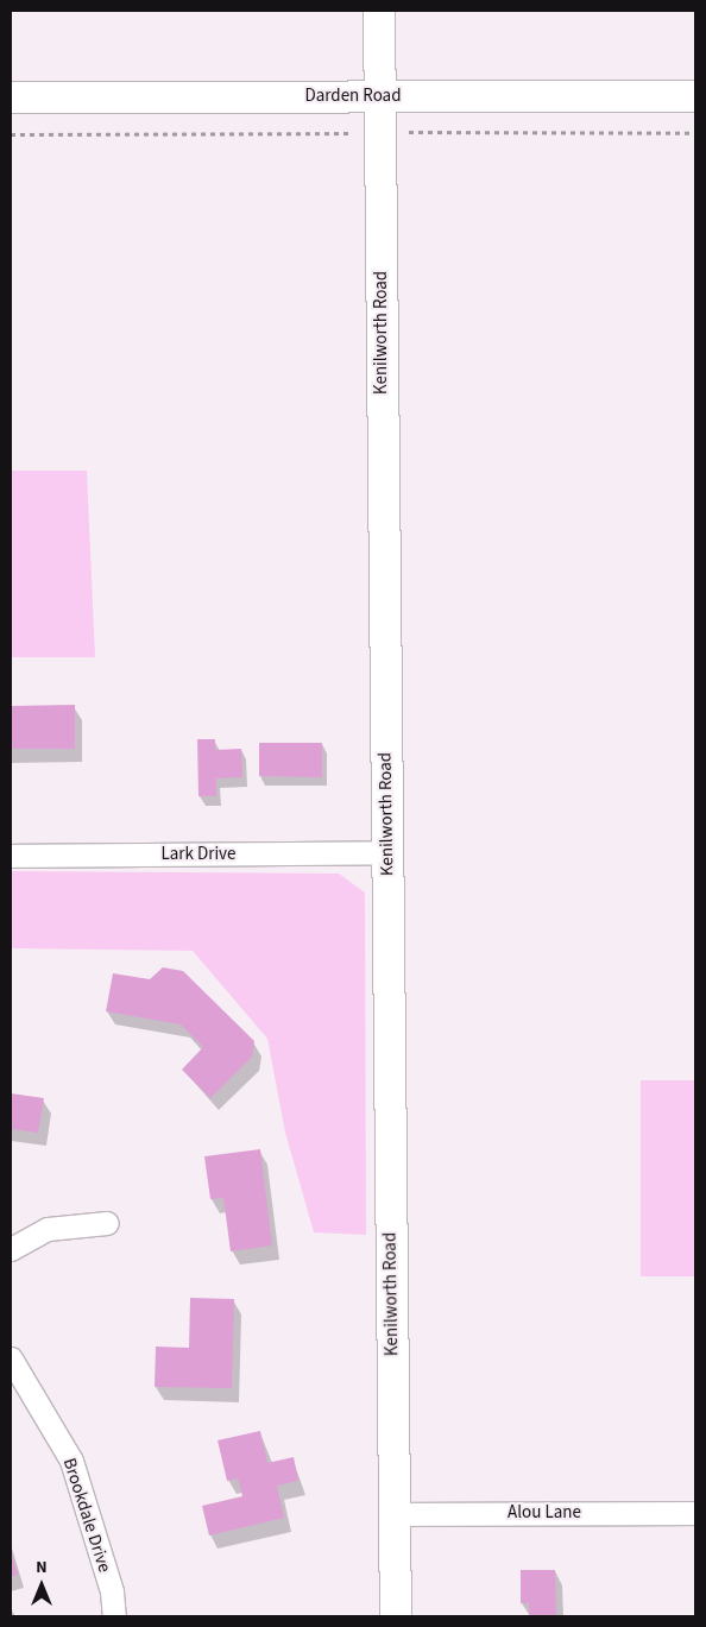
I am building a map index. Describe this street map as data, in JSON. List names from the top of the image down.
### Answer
{
  "streets": {
    "street": [
      "Darden Road",
      "Kenilworth Road",
      "Lark Drive",
      "Alou Lane",
      "Brookdale Drive"
    ]
  },
  "crossings": [
    ["Darden Road", "Kenilworth Road"],
    ["Kenilworth Road", "Lark Drive"],
    ["Kenilworth Road", "Alou Lane"]
  ],
  "north": "top"
}
